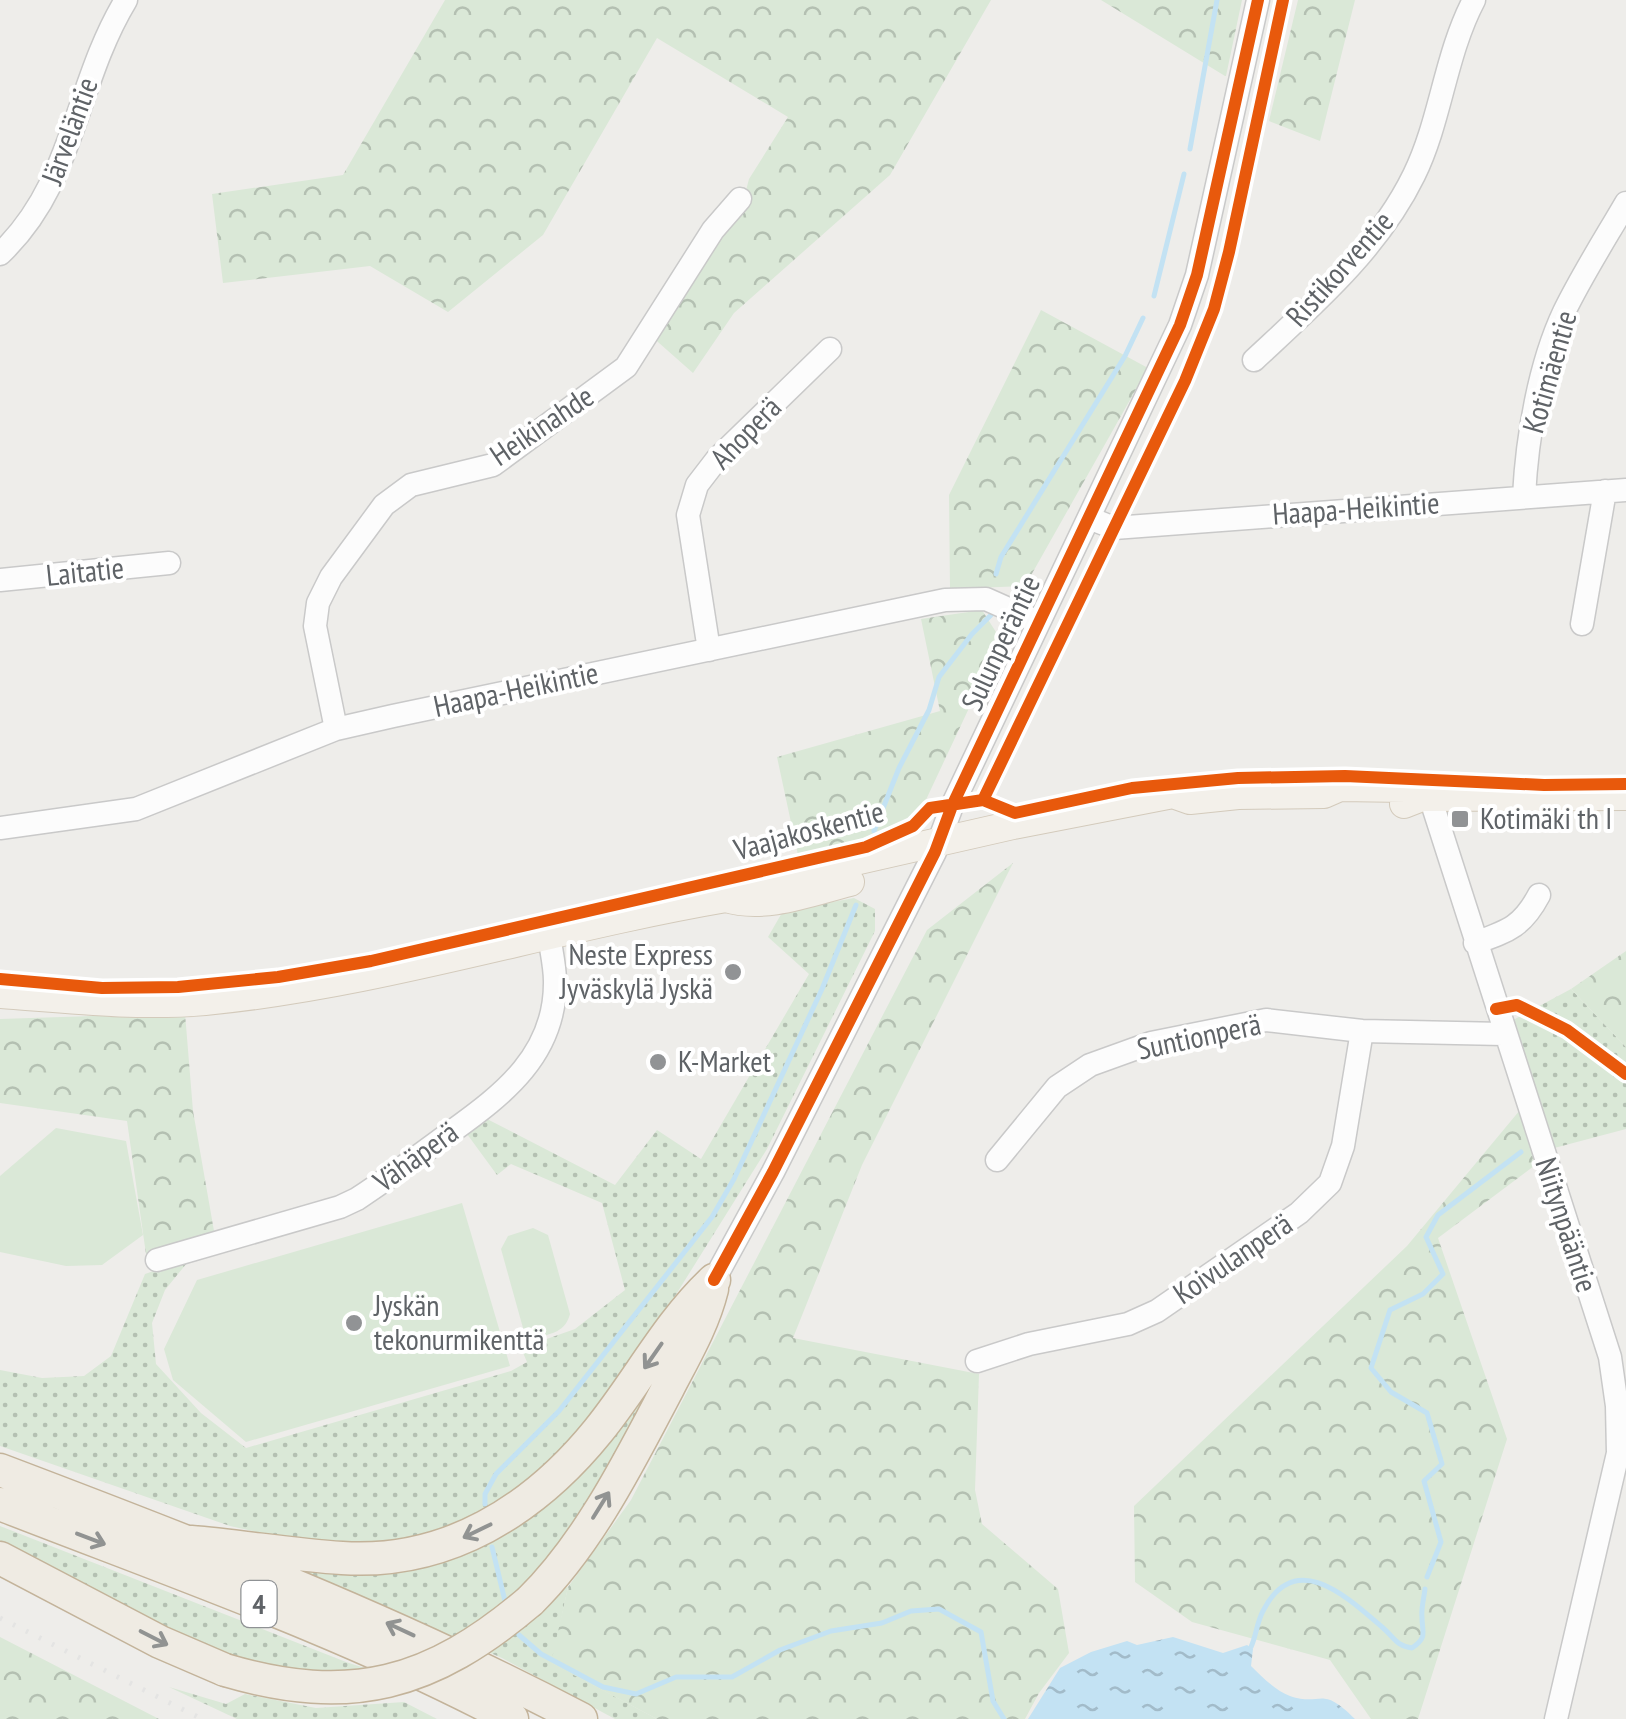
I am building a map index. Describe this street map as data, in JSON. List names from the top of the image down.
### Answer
{
  "streets": {
    "highway": ["4"],
    "main road": ["Vaajakoskentie"],
    "street": [
      "Järveläntie",
      "Ristikorventie",
      "Kotimäentie",
      "Heikinahde",
      "Ahoperä",
      "Haapa-Heikintie",
      "Laitatie",
      "Sulunperäntie",
      "Suntionperä",
      "Vähäperä",
      "Niitynpääntie",
      "Koivulanperä"
    ]
  },
  "crossings": [
    ["Kotimäentie", "Haapa-Heikintie"],
    ["Heikinahde", "Haapa-Heikintie"],
    ["Ahoperä", "Haapa-Heikintie"],
    ["Haapa-Heikintie", "Sulunperäntie"],
    ["Sulunperäntie", "Vaajakoskentie"],
    ["Vaajakoskentie", "Vähäperä"],
    ["Vaajakoskentie", "Niitynpääntie"],
    ["Suntionperä", "Niitynpääntie"],
    ["Suntionperä", "Koivulanperä"]
  ],
  "places": {
    "transit": ["Kotimäki th I"],
    "other": ["Neste Express Jyväskylä Jyskä", "K-Market", "Jyskän tekonurmikenttä"]
  }
}
